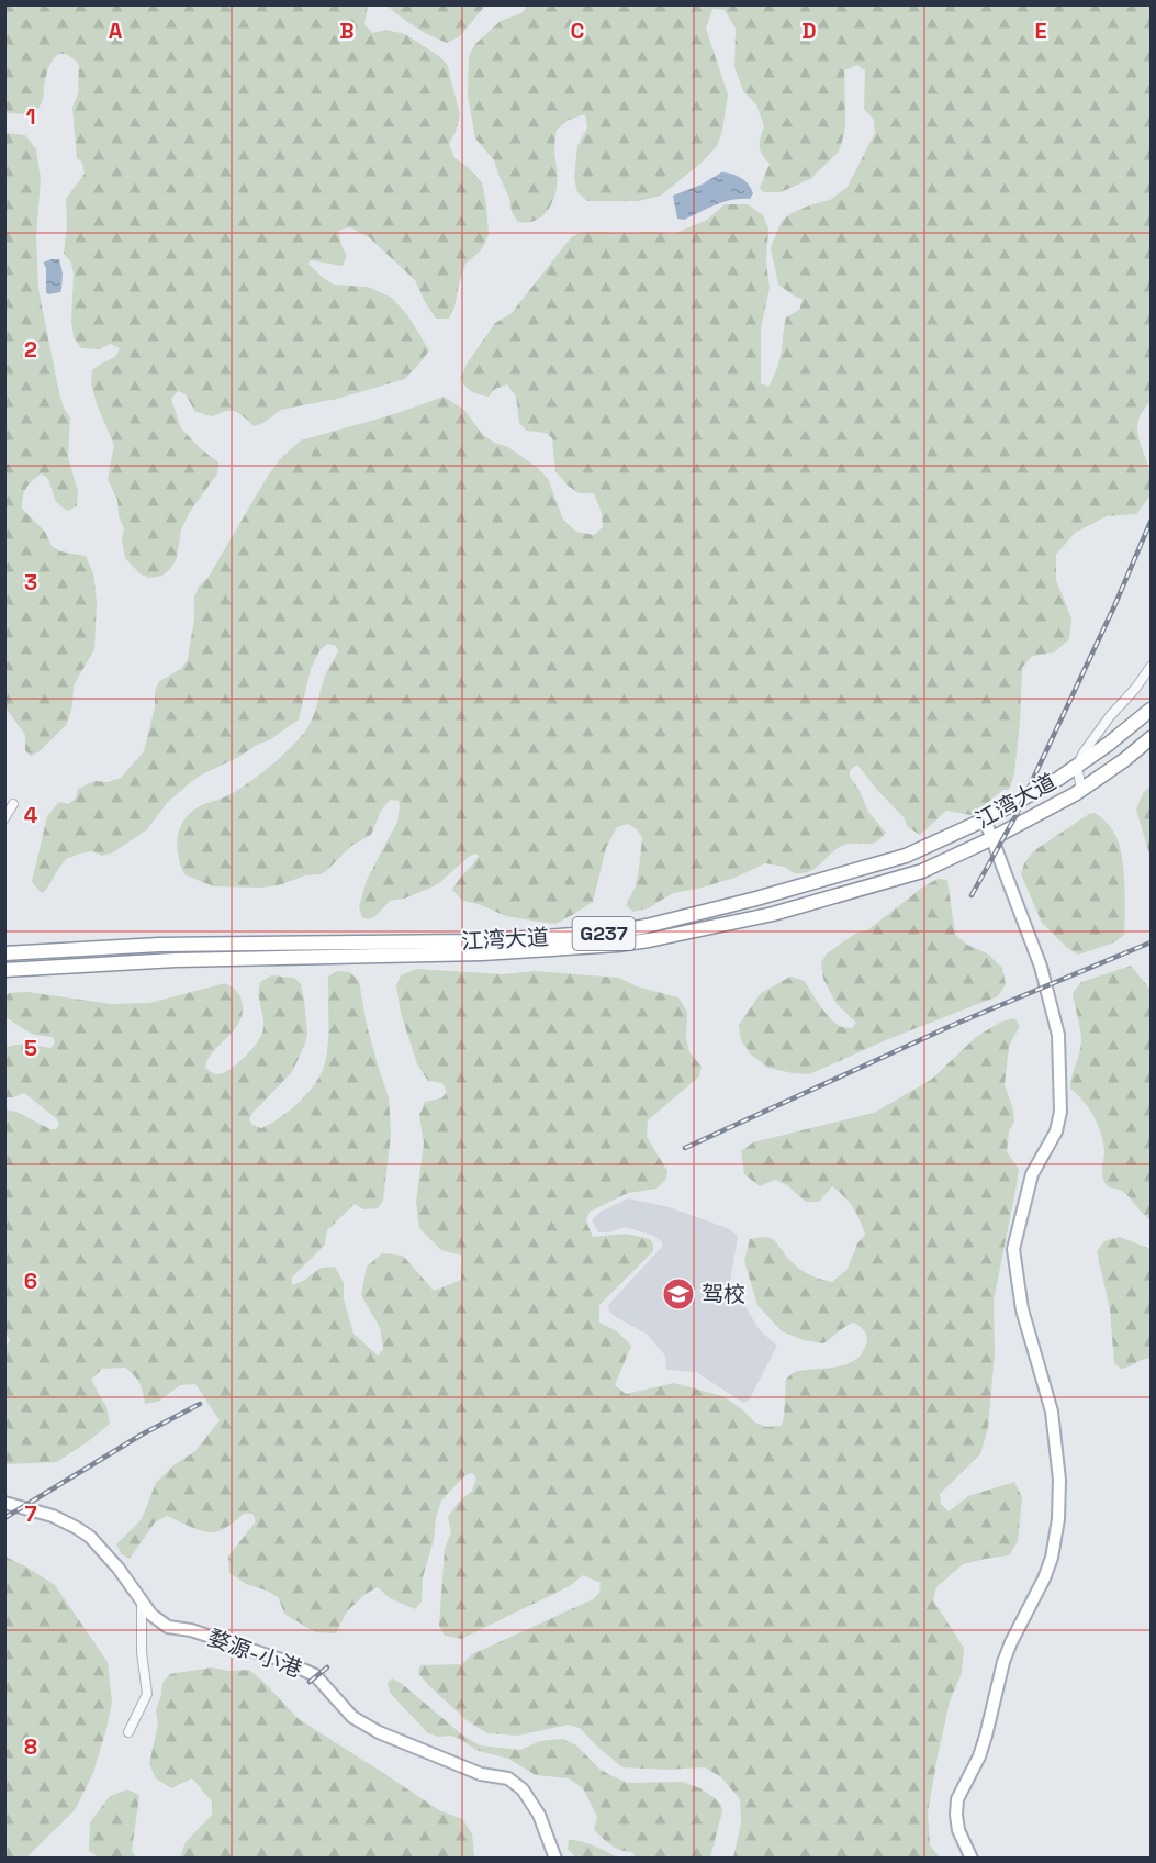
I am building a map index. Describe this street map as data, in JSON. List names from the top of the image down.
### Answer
{
  "streets": {
    "highway": ["江湾大道", "G237"],
    "main road": ["婺源-小港"]
  },
  "places": {
    "school or university": ["驾校"]
  },
  "grid": {
    "columns": [
      "A",
      "B",
      "C",
      "D",
      "E"
    ],
    "rows": [
      "1",
      "2",
      "3",
      "4",
      "5",
      "6",
      "7",
      "8"
    ]
  }
}
